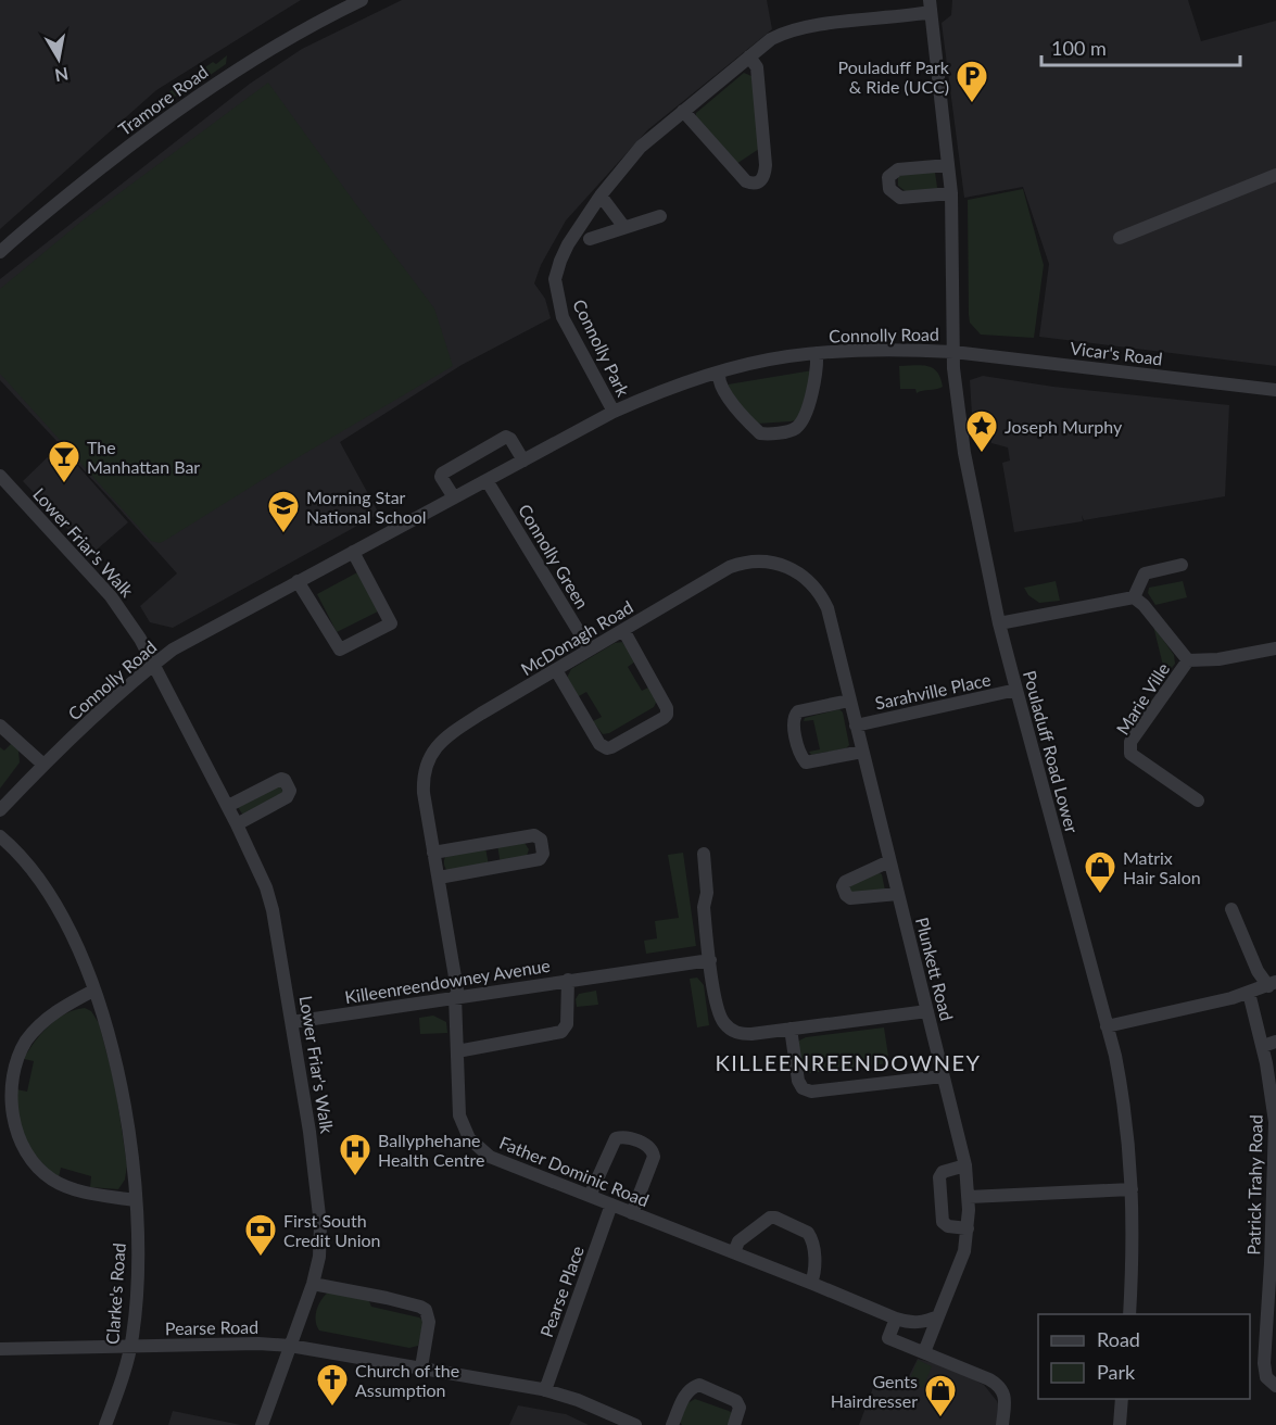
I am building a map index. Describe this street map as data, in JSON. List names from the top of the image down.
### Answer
{
  "streets": {
    "street": [
      "Tramore Road",
      "Connolly Road",
      "Connolly Park",
      "Vicar's Road",
      "Lower Friar's Walk",
      "Connolly Green",
      "McDonagh Road",
      "Sarahville Place",
      "Marie Ville",
      "Pouladuff Road Lower",
      "Plunkett Road",
      "Killeenreendowney Avenue",
      "Father Dominic Road",
      "Patrick Trahy Road",
      "Pearse Place",
      "Clarke's Road",
      "Pearse Road"
    ]
  },
  "crossings": [
    ["Connolly Road", "Connolly Park"],
    ["Connolly Road", "Vicar's Road"],
    ["Connolly Road", "Lower Friar's Walk"],
    ["Connolly Road", "Connolly Green"],
    ["Connolly Road", "Pouladuff Road Lower"],
    ["Connolly Park", "Pouladuff Road Lower"],
    ["Vicar's Road", "Pouladuff Road Lower"],
    ["Lower Friar's Walk", "Killeenreendowney Avenue"],
    ["Lower Friar's Walk", "Pearse Road"],
    ["Connolly Green", "McDonagh Road"],
    ["McDonagh Road", "Plunkett Road"],
    ["McDonagh Road", "Killeenreendowney Avenue"],
    ["McDonagh Road", "Father Dominic Road"],
    ["Sarahville Place", "Pouladuff Road Lower"],
    ["Sarahville Place", "Plunkett Road"],
    ["Killeenreendowney Avenue", "Father Dominic Road"],
    ["Father Dominic Road", "Pearse Place"],
    ["Pearse Place", "Pearse Road"],
    ["Clarke's Road", "Pearse Road"]
  ],
  "districts": ["KILLEENREENDOWNEY"],
  "places": {
    "parking": ["Pouladuff Park & Ride (UCC)"],
    "place": ["Joseph Murphy"],
    "bar": ["The Manhattan Bar"],
    "school or university": ["Morning Star National School"],
    "shop": ["Matrix Hair Salon", "Gents Hairdresser"],
    "hospital": ["Ballyphehane Health Centre"],
    "bank": ["First South Credit Union"],
    "church": ["Church of the Assumption"]
  },
  "legend": ["Road", "Park"],
  "scale_bar": "100 m",
  "north": "bottom"
}
